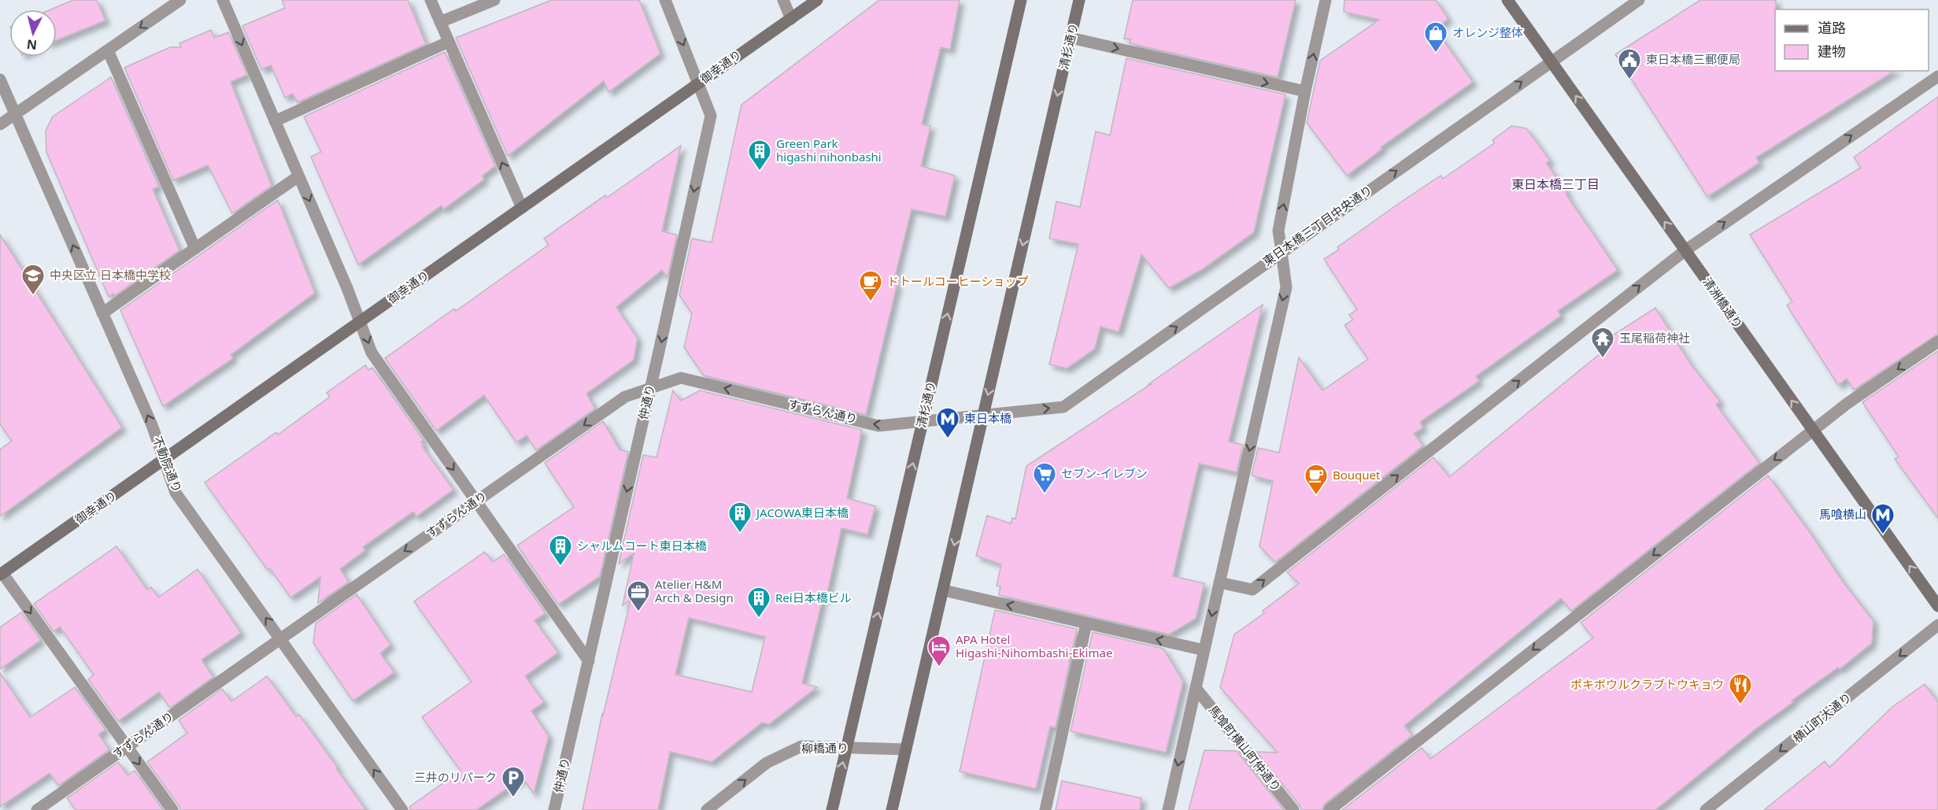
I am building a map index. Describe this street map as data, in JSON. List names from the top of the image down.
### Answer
{
  "streets": {
    "street": [
      "清杉通り",
      "御幸通り",
      "東日本橋三丁目中央通り",
      "清洲橋通り",
      "仲通り",
      "すずらん通り",
      "不動院通り",
      "横山町大通り",
      "柳橋通り",
      "馬喰町横山町仲通り"
    ]
  },
  "crossings": [
    ["清杉通り", "東日本橋三丁目中央通り"],
    ["清杉通り", "すずらん通り"],
    ["清杉通り", "柳橋通り"],
    ["御幸通り", "仲通り"],
    ["御幸通り", "不動院通り"],
    ["東日本橋三丁目中央通り", "清洲橋通り"],
    ["東日本橋三丁目中央通り", "すずらん通り"],
    ["仲通り", "すずらん通り"],
    ["すずらん通り", "不動院通り"]
  ],
  "one_way": [
    "東日本橋三丁目中央通り",
    "清洲橋通り",
    "仲通り",
    "すずらん通り",
    "不動院通り",
    "横山町大通り",
    "柳橋通り"
  ],
  "districts": ["東日本橋三丁目"],
  "places": {
    "shop": ["オレンジ整体"],
    "public building": ["東日本橋三郵便局"],
    "building": [
      "Green Park higashi nihonbashi",
      "JACOWA東日本橋",
      "シャルムコート東日本橋",
      "Rei日本橋ビル"
    ],
    "school or university": ["中央区立 日本橋中学校"],
    "cafe": ["ドトールコーヒーショップ", "Bouquet"],
    "temple": ["玉尾稲荷神社"],
    "metro station": ["東日本橋", "馬喰横山"],
    "supermarket": ["セブン-イレブン"],
    "office": ["Atelier H&M Arch & Design"],
    "hotel": ["APA Hotel Higashi-Nihombashi-Ekimae"],
    "restaurant": ["ポキボウルクラブトウキョウ"],
    "parking": ["三井のリパーク"]
  },
  "legend": ["道路", "建物"],
  "north": "bottom"
}
